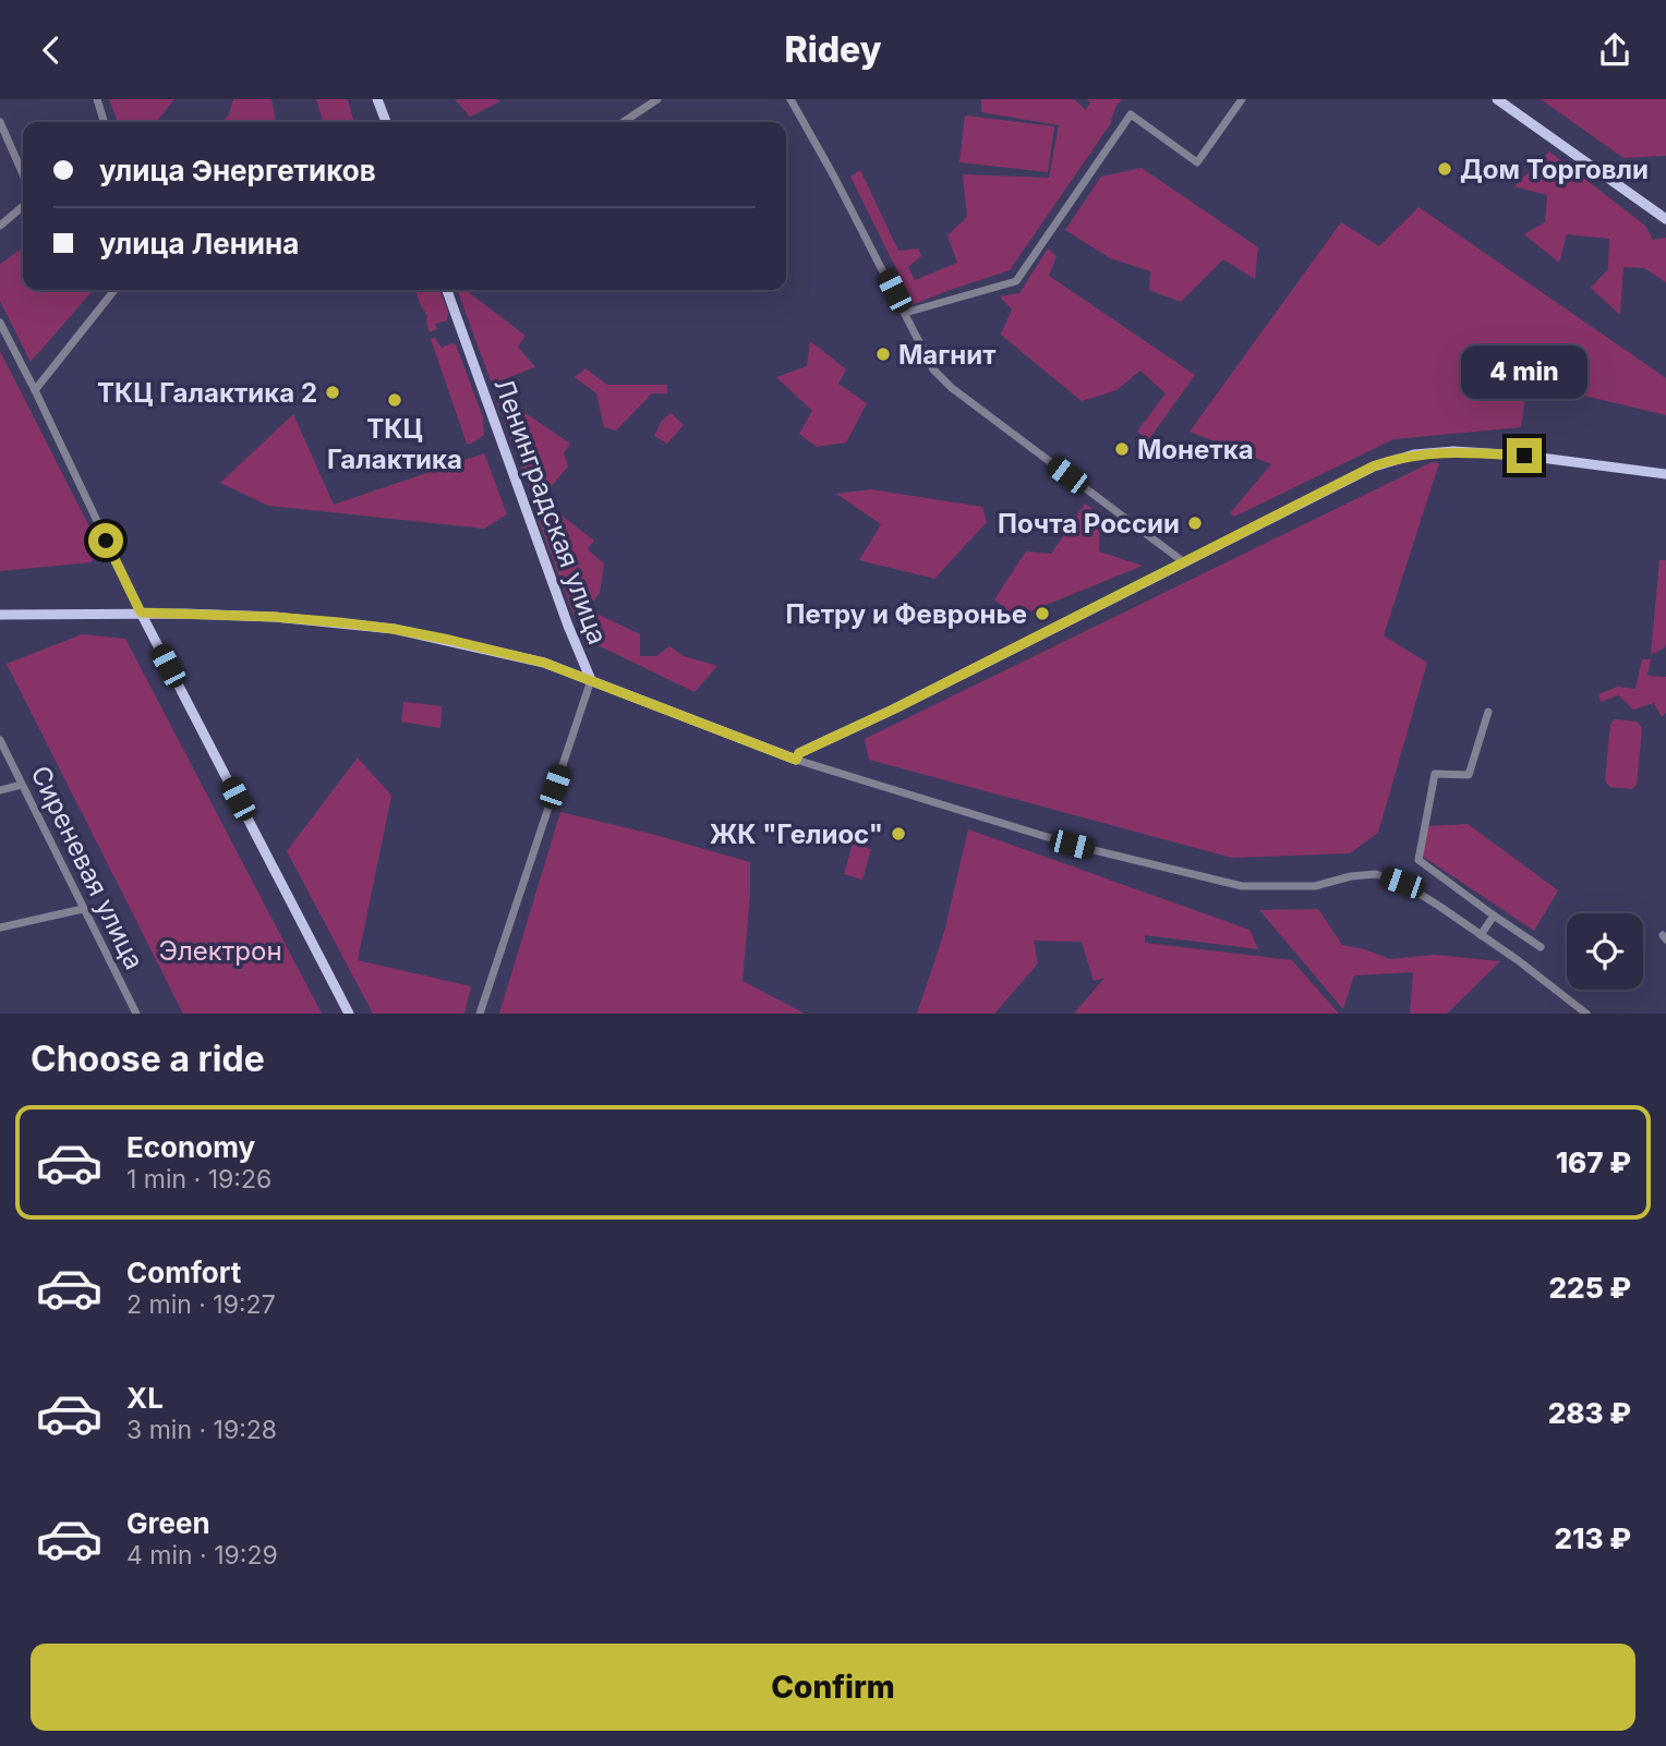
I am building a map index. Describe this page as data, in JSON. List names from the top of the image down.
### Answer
{
  "streets": {
    "main road": ["Ленинградская улица"],
    "street": ["Сиреневая улица"]
  },
  "parks": ["Электрон"],
  "places": [
    "Дом Торговли",
    "Магнит",
    "ТКЦ Галактика 2",
    "ТКЦ Галактика",
    "Монетка",
    "Почта России",
    "Петру и Февронье",
    "ЖК \"Гелиос\""
  ],
  "page": {
    "header": "Ridey",
    "banner": ["улица Энергетиков", "улица Ленина"],
    "bubble": "4 min",
    "heading": "Choose a ride",
    "list": [
      {
        "name": "Economy",
        "note": "1 min · 19:26",
        "value": "167 ₽"
      },
      {
        "name": "Comfort",
        "note": "2 min · 19:27",
        "value": "225 ₽"
      },
      {
        "name": "XL",
        "note": "3 min · 19:28",
        "value": "283 ₽"
      },
      {
        "name": "Green",
        "note": "4 min · 19:29",
        "value": "213 ₽"
      }
    ],
    "buttons": "Confirm"
  }
}
